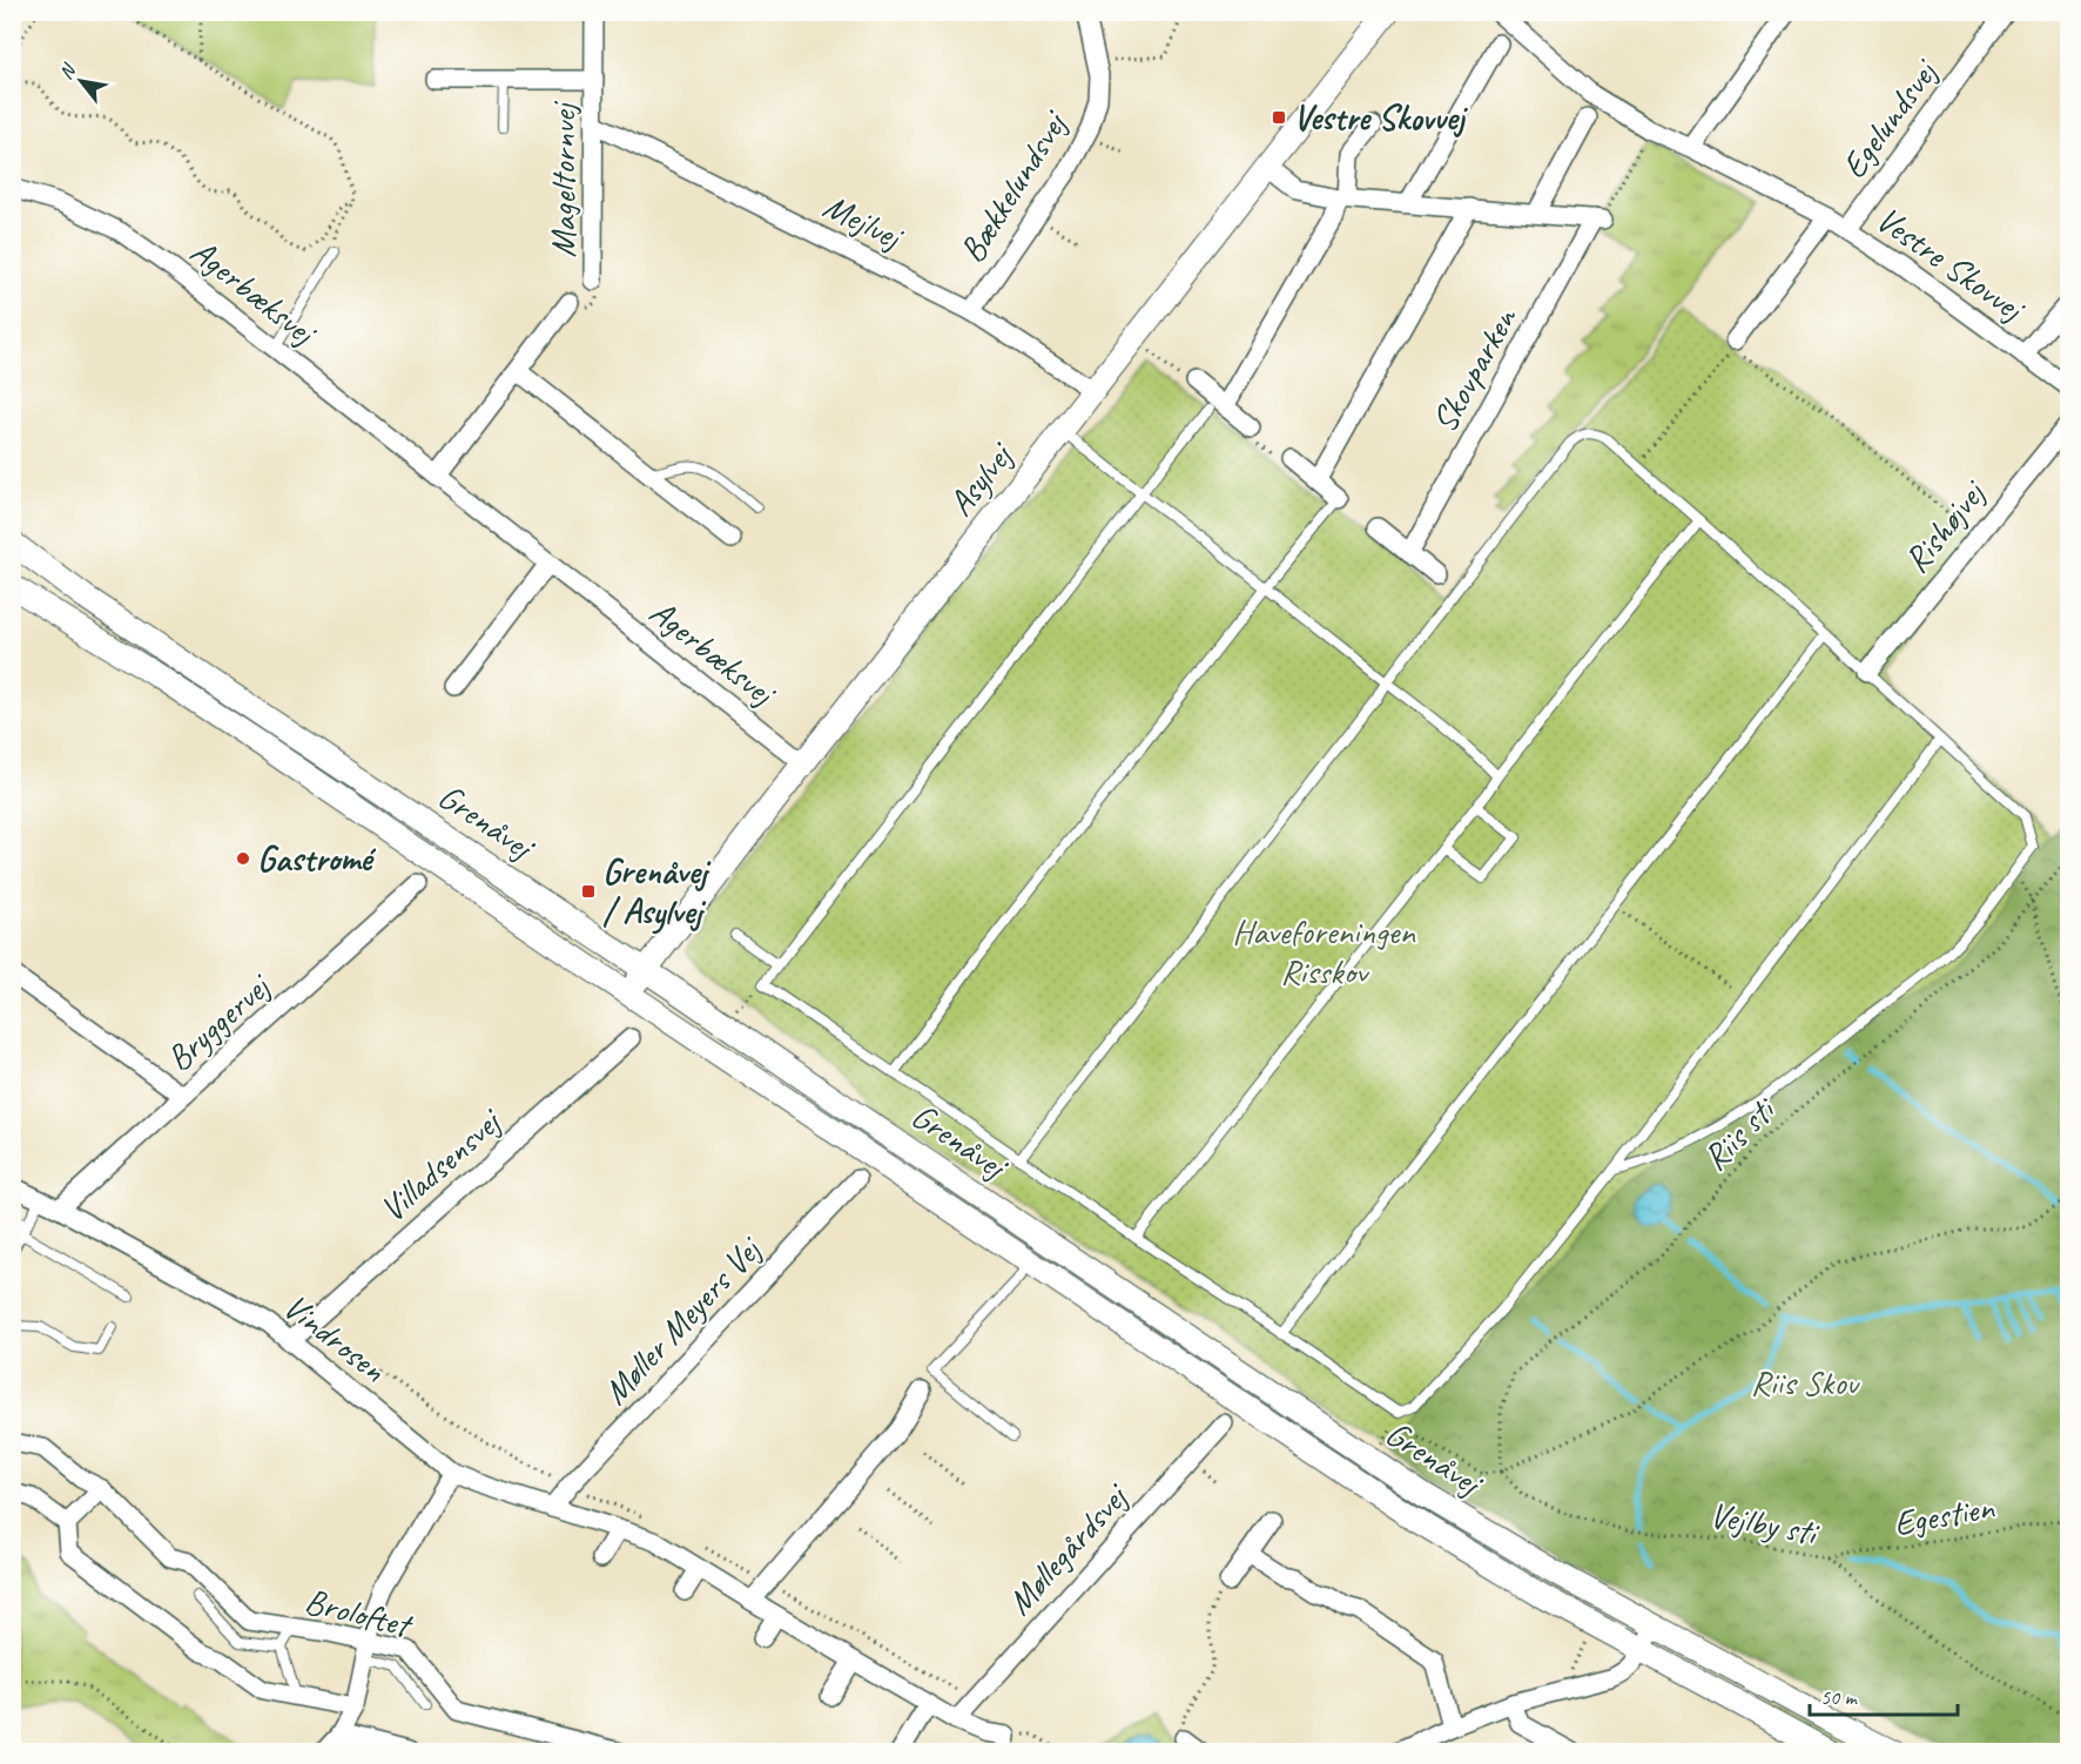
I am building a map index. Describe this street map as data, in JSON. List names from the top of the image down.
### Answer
{
  "streets": {
    "street": [
      "Egelundsvej",
      "Mageltornvej",
      "Bækkelundsvej",
      "Mejlvej",
      "Vestre Skovvej",
      "Agerbæksvej",
      "Skovparken",
      "Asylvej",
      "Rishøjvej",
      "Grenåvej",
      "Bryggervej",
      "Villadsensvej",
      "Møller Meyers Vej",
      "Vindrosen",
      "Møllegårdsvej",
      "Broloftet"
    ],
    "path": ["Riis sti", "Egestien", "Vejlby sti"]
  },
  "crossings": [
    ["Egelundsvej", "Vestre Skovvej"],
    ["Mageltornvej", "Mejlvej"],
    ["Bækkelundsvej", "Mejlvej"],
    ["Mejlvej", "Asylvej"],
    ["Agerbæksvej", "Asylvej"],
    ["Asylvej", "Grenåvej"],
    ["Bryggervej", "Vindrosen"],
    ["Riis sti", "Vejlby sti"],
    ["Villadsensvej", "Vindrosen"],
    ["Møller Meyers Vej", "Vindrosen"],
    ["Vindrosen", "Møllegårdsvej"],
    ["Egestien", "Vejlby sti"]
  ],
  "parks": ["Haveforeningen Risskov", "Riis Skov"],
  "places": {
    "transit": ["Vestre Skovvej", "Grenåvej / Asylvej"],
    "other": ["Gastromé"]
  },
  "scale_bar": "50 m",
  "north": "top left"
}
